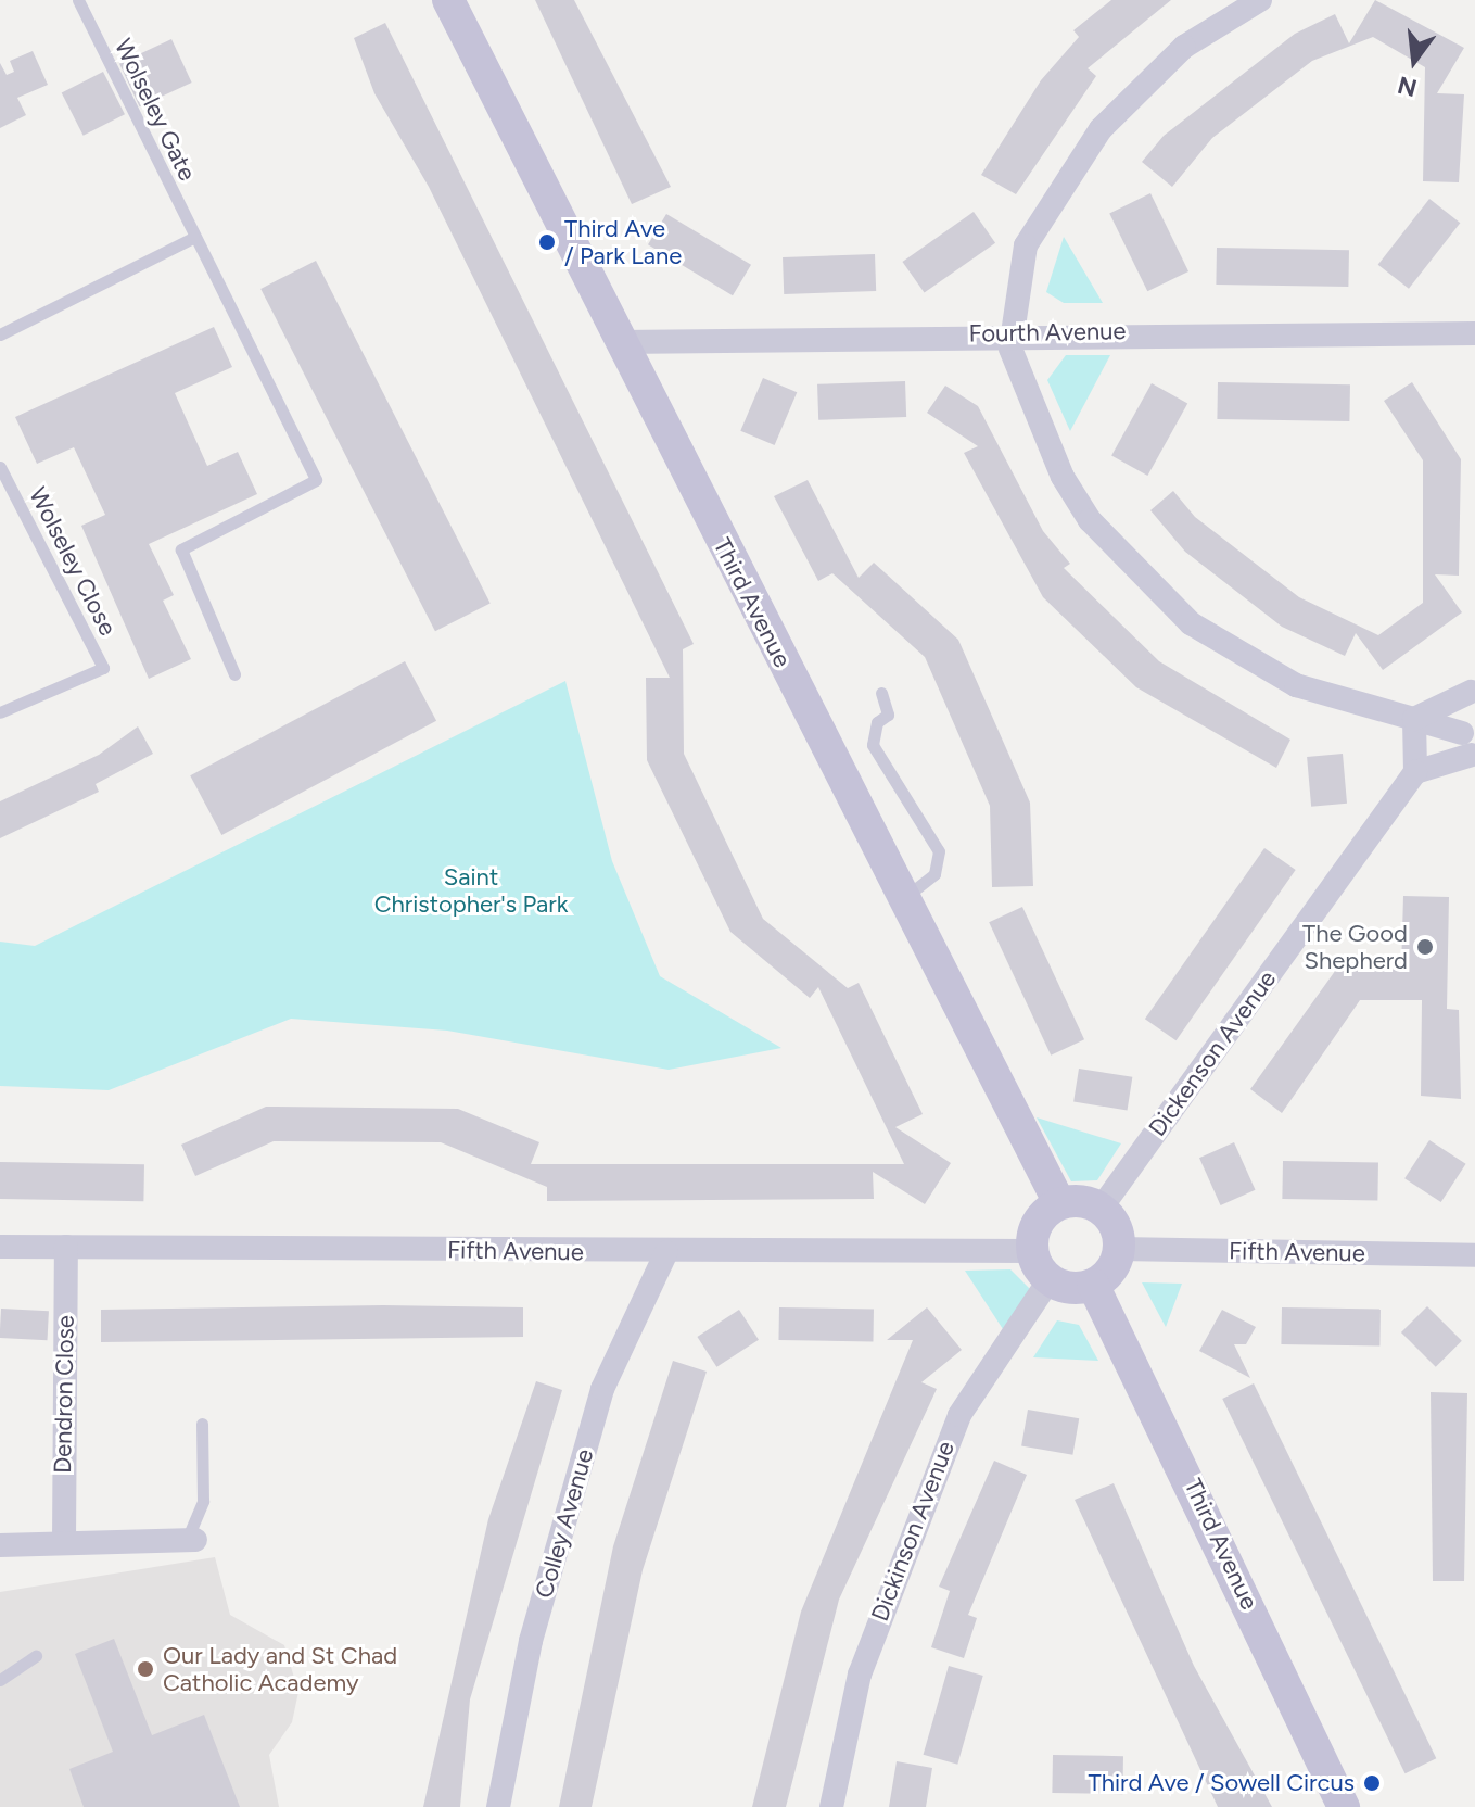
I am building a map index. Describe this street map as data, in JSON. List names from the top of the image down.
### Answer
{
  "streets": {
    "street": [
      "Fourth Avenue",
      "Third Avenue",
      "Dickenson Avenue",
      "Fifth Avenue",
      "Dendron Close",
      "Colley Avenue",
      "Dickinson Avenue"
    ],
    "lane": ["Wolseley Gate", "Wolseley Close"]
  },
  "crossings": [
    ["Fourth Avenue", "Third Avenue"],
    ["Third Avenue", "Dickenson Avenue"],
    ["Third Avenue", "Fifth Avenue"],
    ["Third Avenue", "Dickinson Avenue"],
    ["Dickenson Avenue", "Fifth Avenue"],
    ["Dickenson Avenue", "Dickinson Avenue"],
    ["Fifth Avenue", "Dendron Close"],
    ["Fifth Avenue", "Colley Avenue"],
    ["Fifth Avenue", "Dickinson Avenue"]
  ],
  "parks": ["Saint Christopher's Park"],
  "places": [
    "Third Ave / Park Lane",
    "The Good Shepherd",
    "Our Lady and St Chad Catholic Academy",
    "Third Ave / Sowell Circus"
  ],
  "north": "bottom"
}
